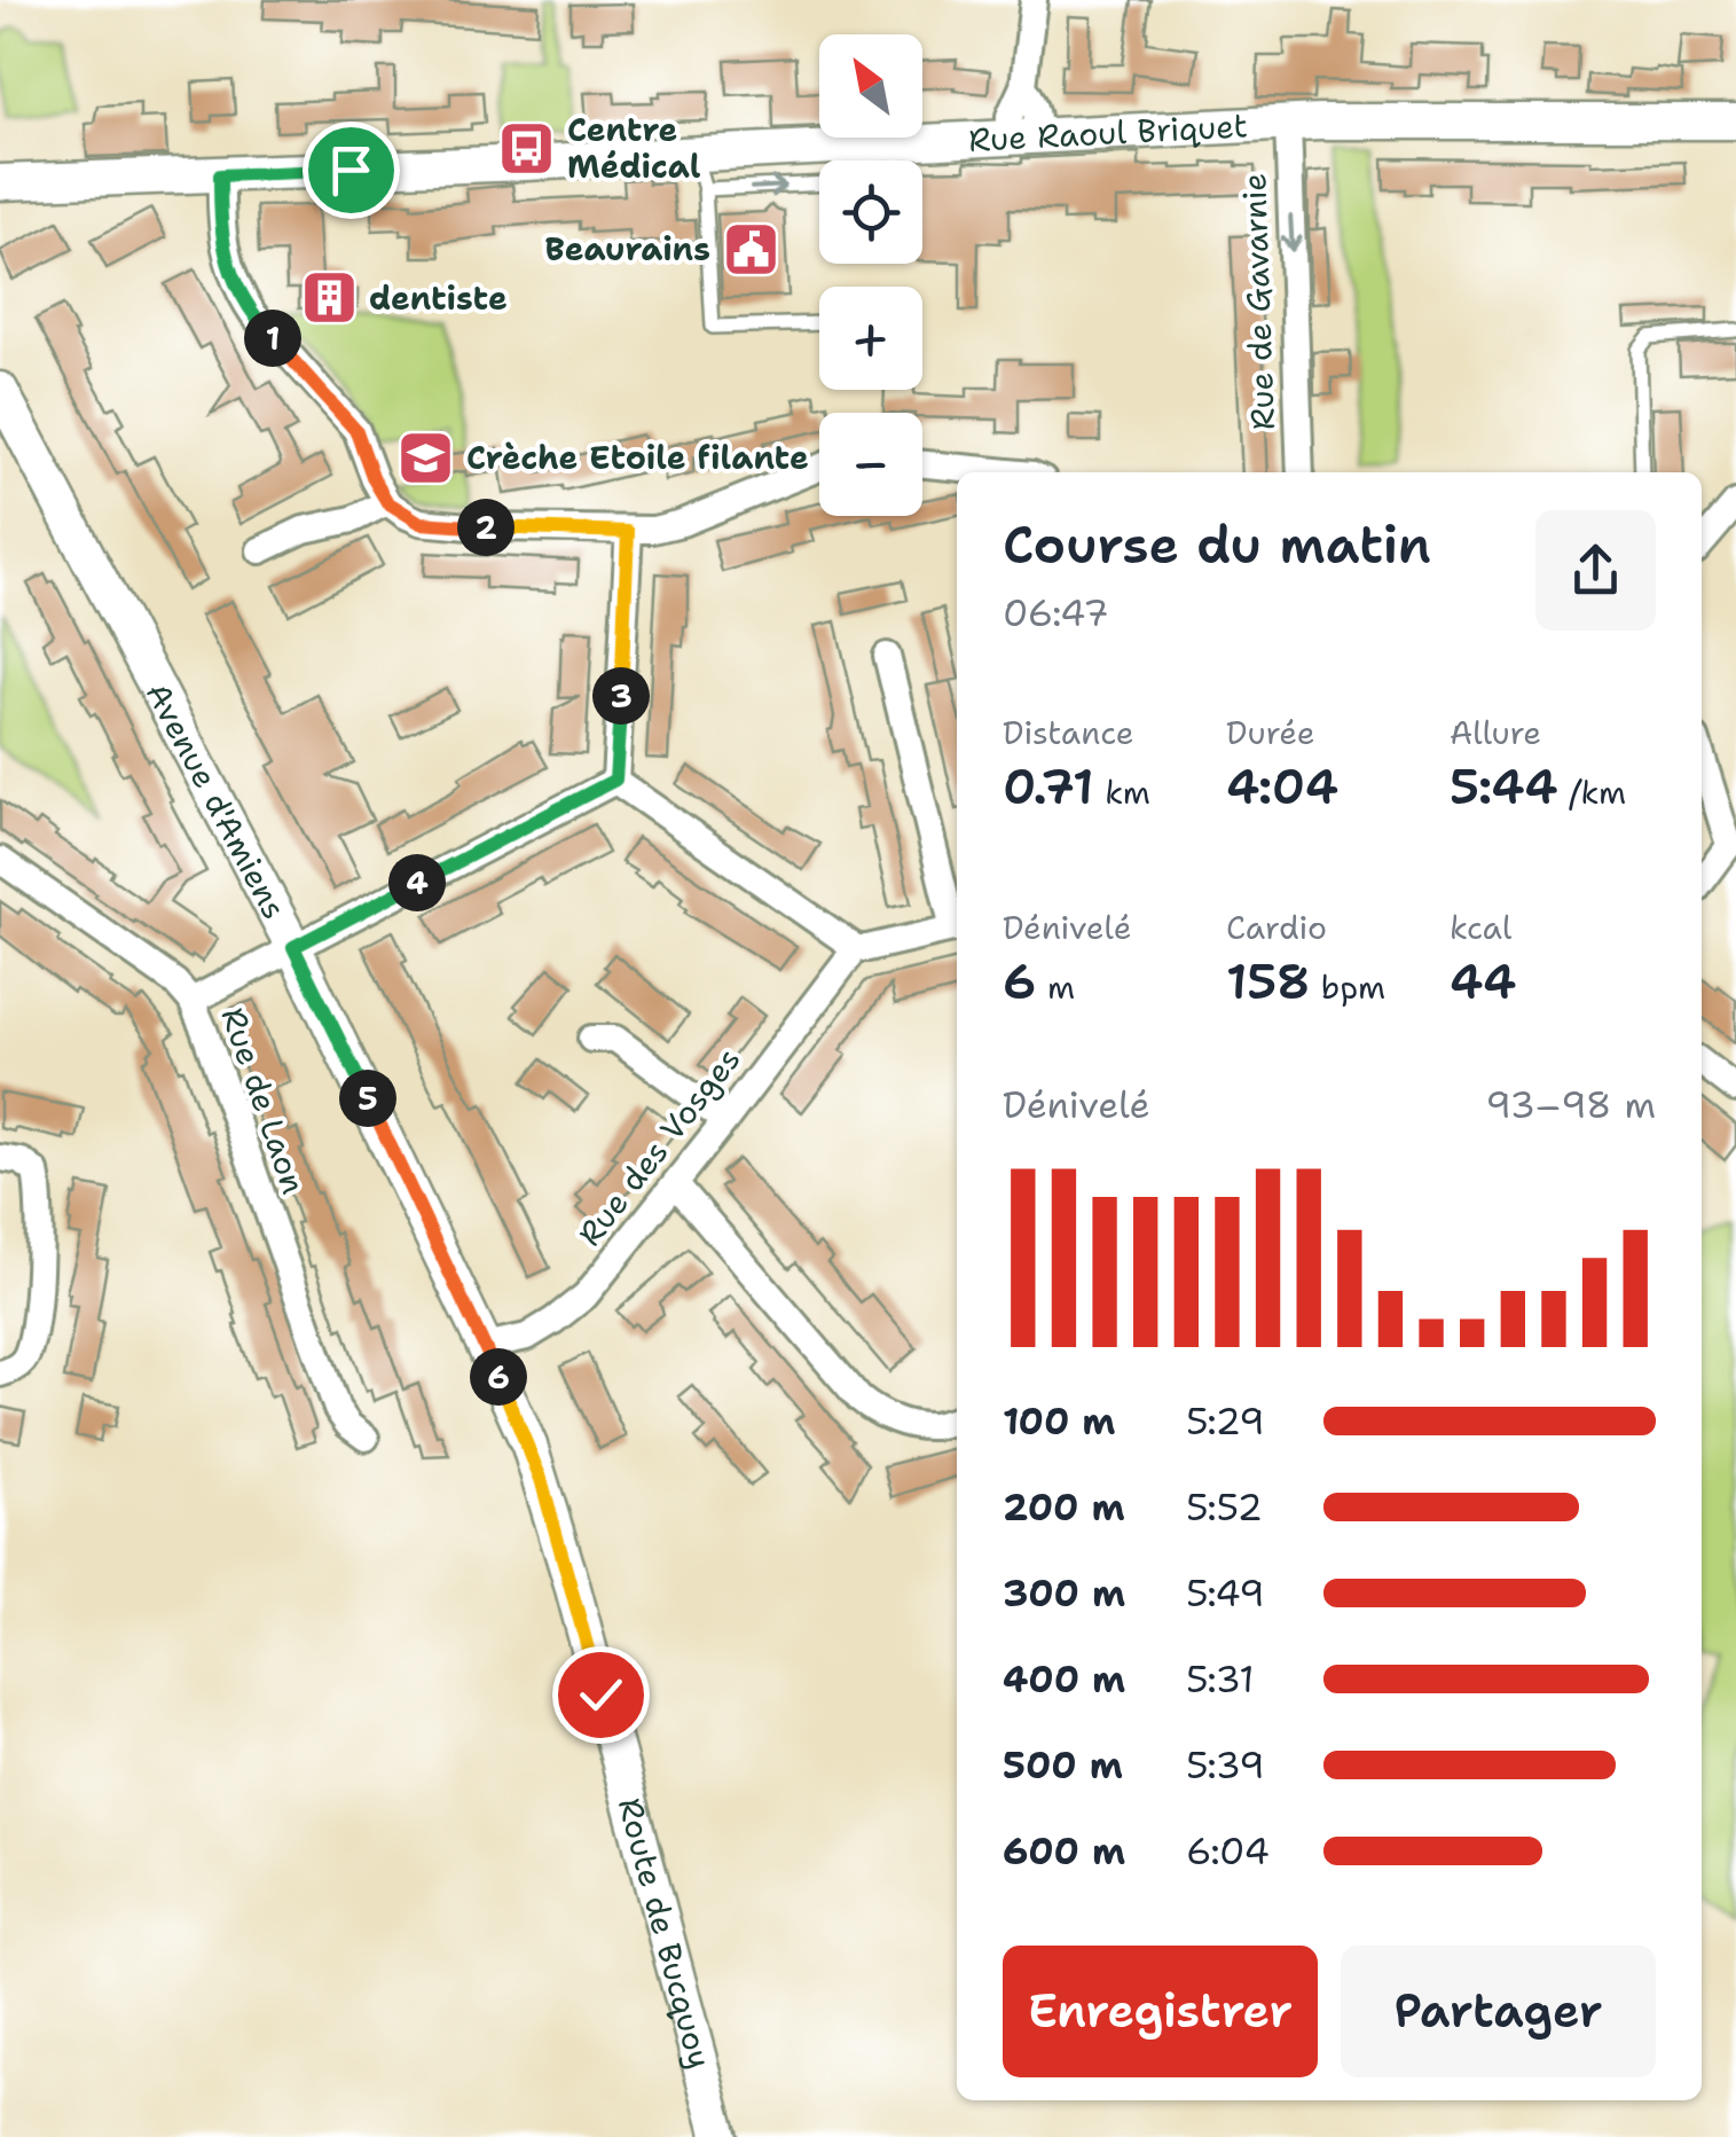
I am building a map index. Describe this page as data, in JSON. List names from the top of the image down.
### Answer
{
  "streets": {
    "main road": ["Rue Raoul Briquet", "Avenue d'Amiens", "Route de Bucquoy"],
    "street": ["Rue de Gavarnie", "Rue de Laon", "Rue des Vosges"]
  },
  "crossings": [
    ["Rue Raoul Briquet", "Rue de Gavarnie"],
    ["Avenue d'Amiens", "Rue des Vosges"],
    ["Avenue d'Amiens", "Route de Bucquoy"]
  ],
  "one_way": ["Rue de Gavarnie"],
  "places": {
    "bus stop": ["Centre Médical"],
    "public building": ["Beaurains"],
    "building": ["dentiste"],
    "school or university": ["Crèche Etoile filante"]
  },
  "north": "top left",
  "page": {
    "map_buttons": ["+", "−"],
    "pins": [
      "1",
      "2",
      "3",
      "4",
      "5",
      "6"
    ],
    "heading": ["Course du matin", "06:47"],
    "stats": [
      ["Distance", "0.71 km"],
      ["Durée", "4:04"],
      ["Allure", "5:44 /km"],
      ["Dénivelé", "6 m"],
      ["Cardio", "158 bpm"],
      ["kcal", "44"]
    ],
    "chart": ["Dénivelé", "93–98 m"],
    "list": [
      {
        "name": "100 m",
        "note": "5:29"
      },
      {
        "name": "200 m",
        "note": "5:52"
      },
      {
        "name": "300 m",
        "note": "5:49"
      },
      {
        "name": "400 m",
        "note": "5:31"
      },
      {
        "name": "500 m",
        "note": "5:39"
      },
      {
        "name": "600 m",
        "note": "6:04"
      }
    ],
    "buttons": ["Enregistrer", "Partager"]
  }
}
